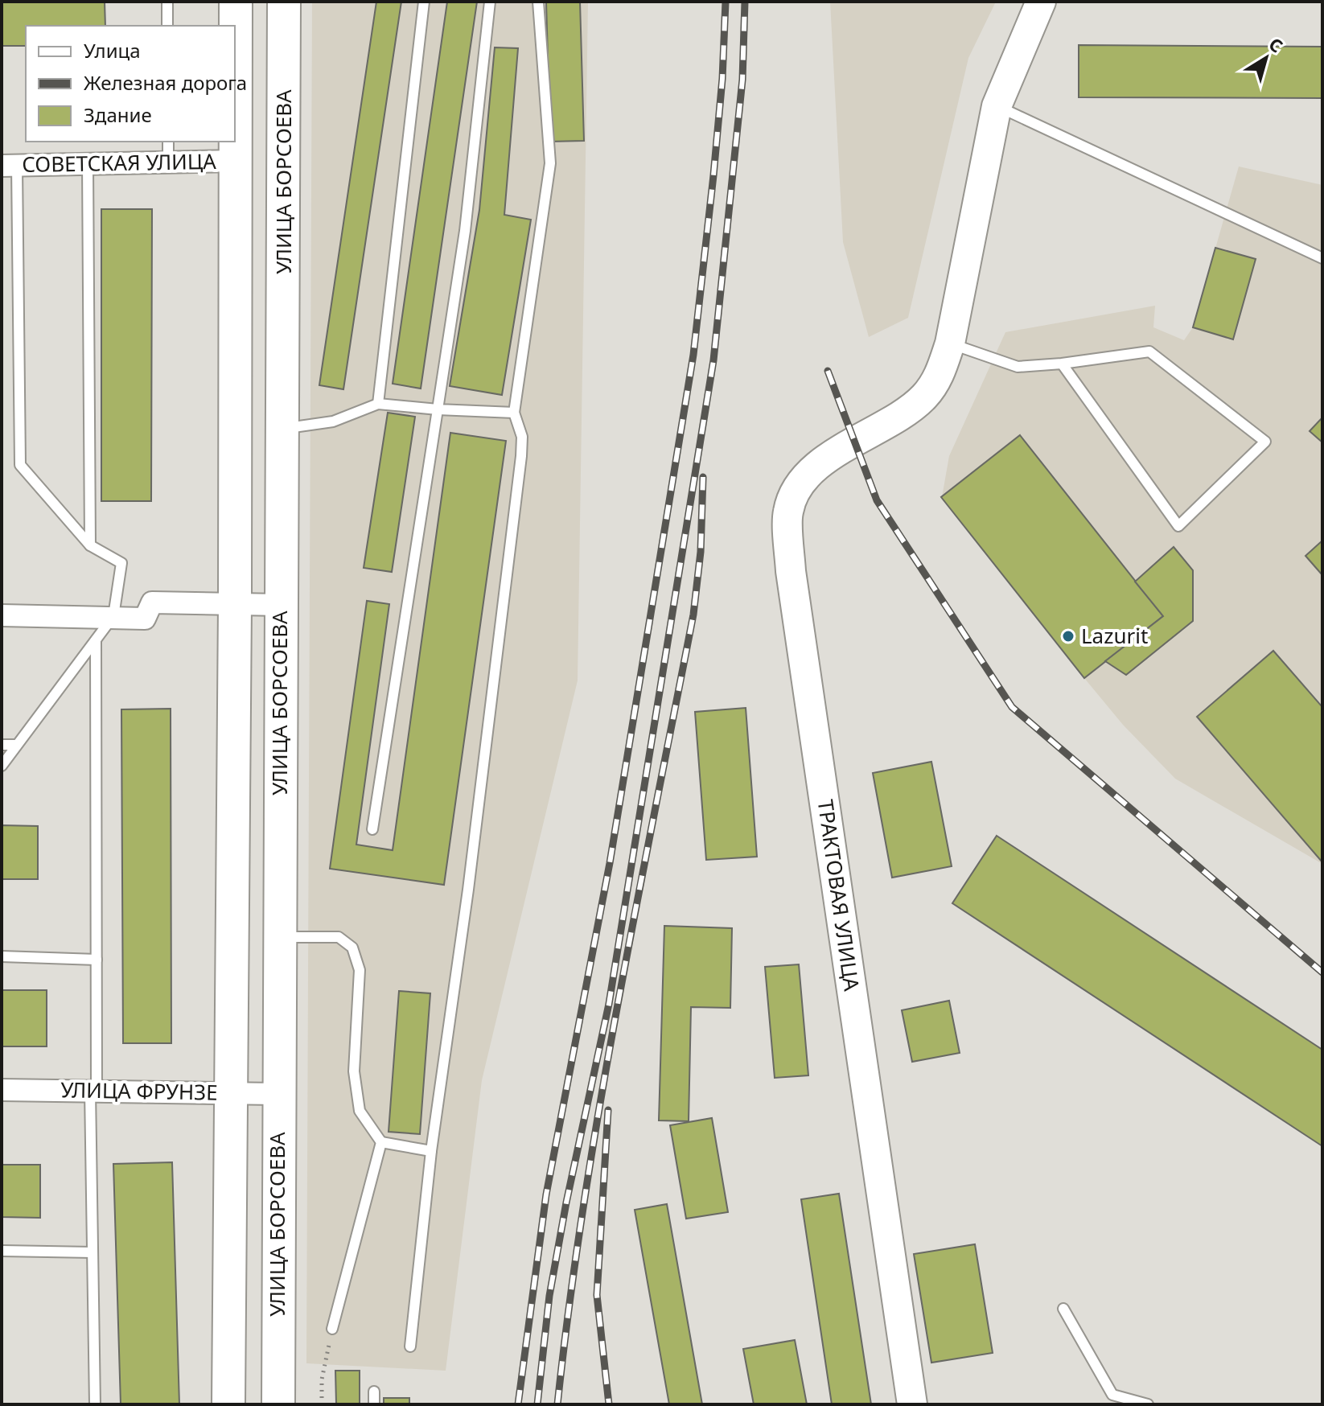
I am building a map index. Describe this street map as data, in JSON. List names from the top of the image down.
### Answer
{
  "streets": {
    "main road": ["УЛИЦА БОРСОЕВА", "ТРАКТОВАЯ УЛИЦА"],
    "street": ["СОВЕТСКАЯ УЛИЦА", "УЛИЦА ФРУНЗЕ"]
  },
  "crossings": [
    ["УЛИЦА БОРСОЕВА", "УЛИЦА ФРУНЗЕ"]
  ],
  "places": ["Lazurit"],
  "legend": ["Улица", "Железная дорога", "Здание"],
  "north": "top right"
}
